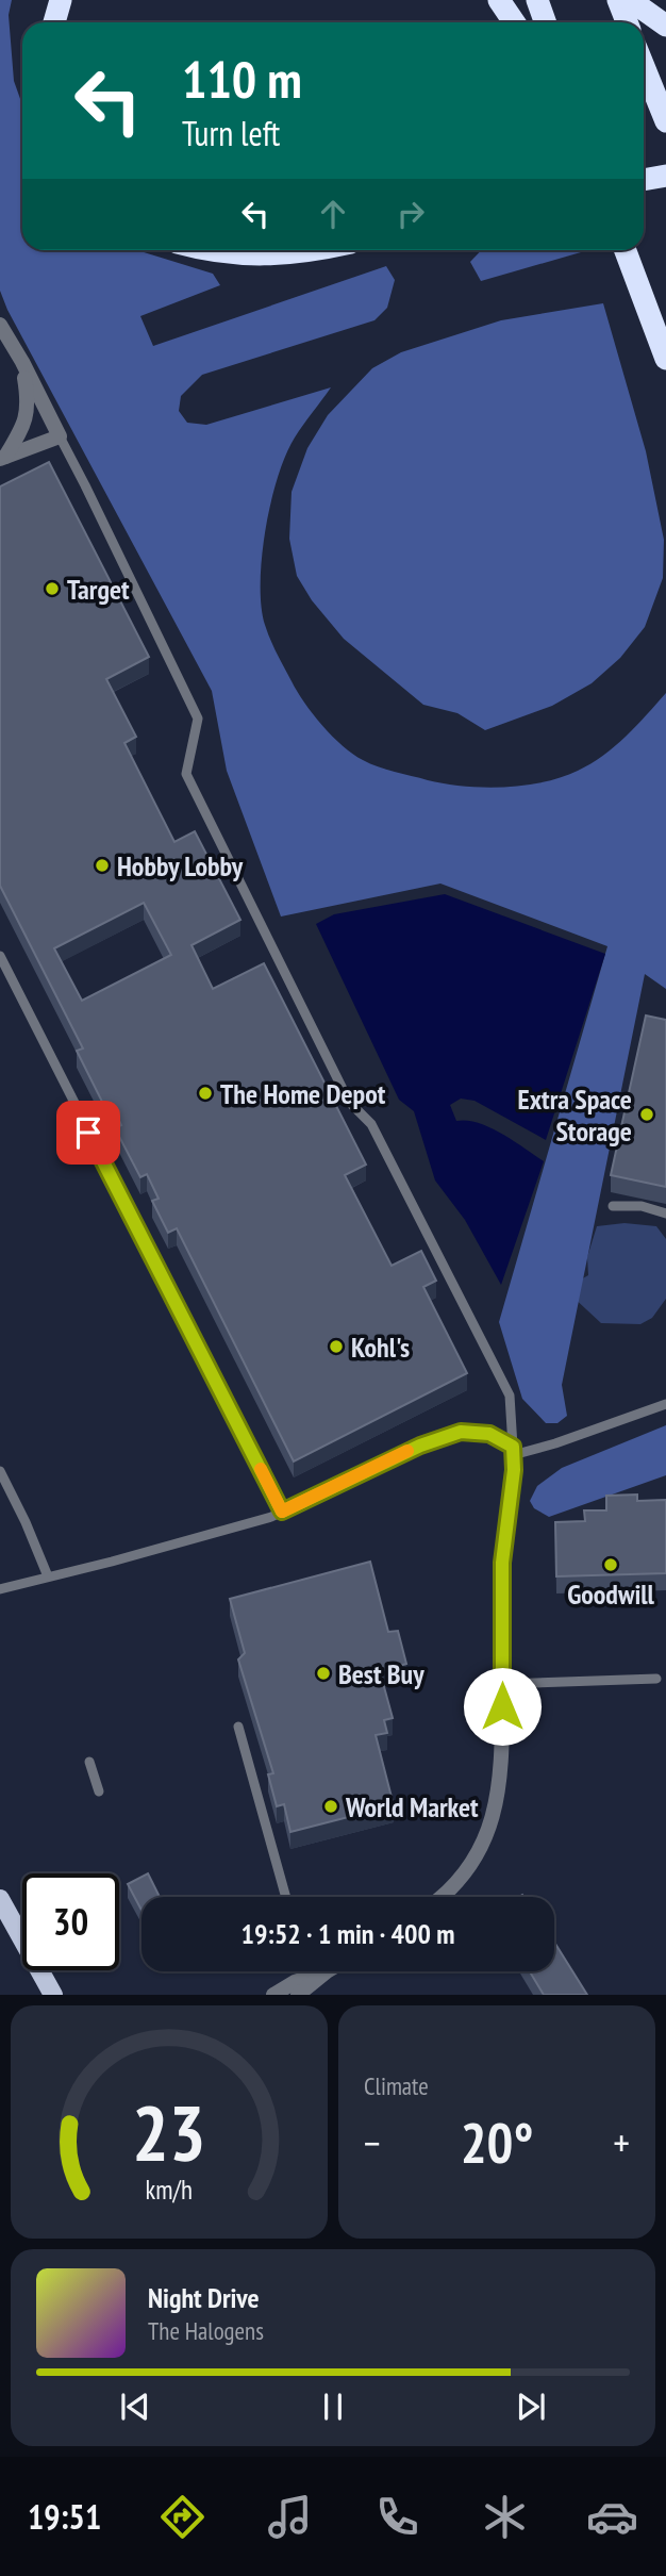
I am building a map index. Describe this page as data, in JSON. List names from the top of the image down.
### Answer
{
  "places": [
    "Target",
    "Hobby Lobby",
    "The Home Depot",
    "Extra Space Storage",
    "Kohl's",
    "Goodwill",
    "Best Buy",
    "World Market"
  ],
  "page": {
    "turn": ["110 m", "Turn left"],
    "limit": "30",
    "trip": "19:52 · 1 min · 400 m",
    "tile": "Climate",
    "heat": ["−", "20°", "+"],
    "song": ["Night Drive", "The Halogens"],
    "tabs": "19:51",
    "gauge": ["23", "km/h"]
  }
}
